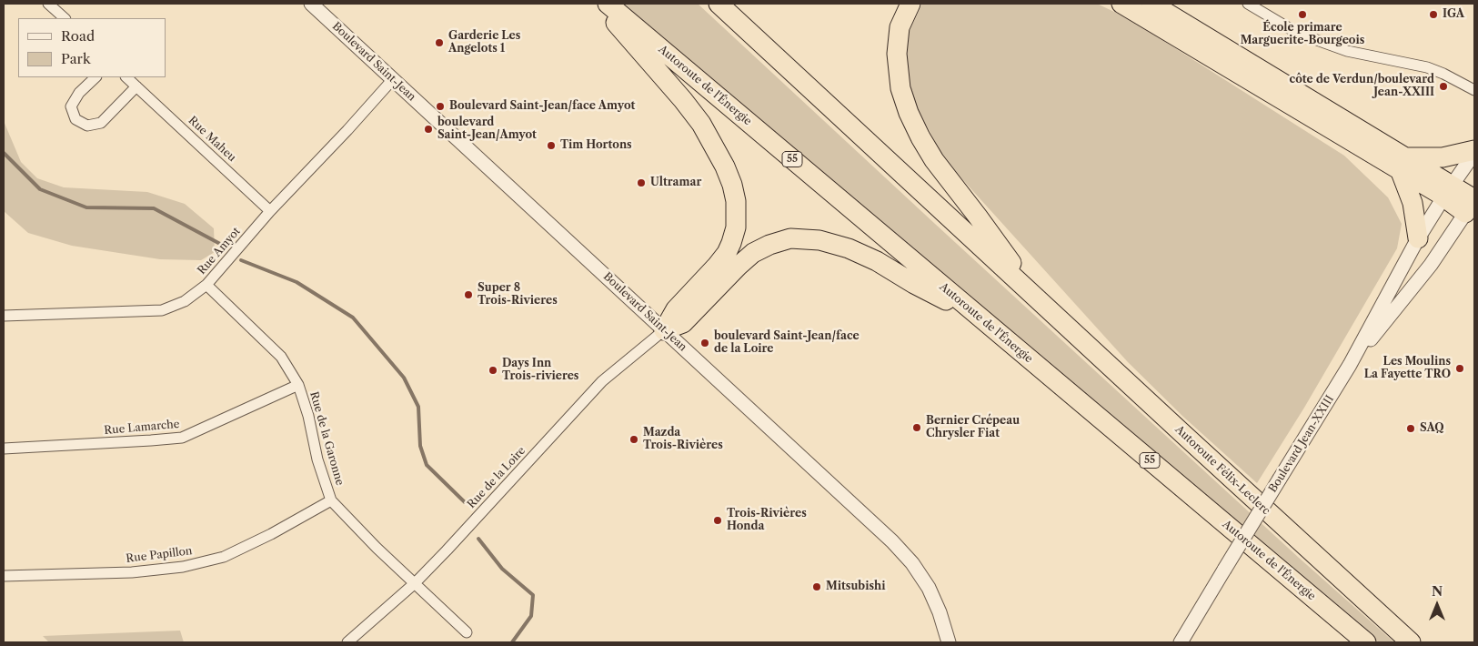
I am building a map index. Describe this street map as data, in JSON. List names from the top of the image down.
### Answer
{
  "streets": {
    "highway": ["Autoroute de l'Énergie", "55", "Autoroute Félix-Leclerc"],
    "street": [
      "Boulevard Saint-Jean",
      "Rue Maheu",
      "Rue Amyot",
      "Rue Lamarche",
      "Rue de la Garonne",
      "Boulevard Jean-XXIII",
      "Rue de la Loire",
      "Rue Papillon"
    ]
  },
  "crossings": [
    ["Boulevard Saint-Jean", "Rue Amyot"],
    ["Boulevard Saint-Jean", "Rue de la Loire"],
    ["Rue Maheu", "Rue Amyot"],
    ["Rue Amyot", "Rue de la Garonne"],
    ["Rue Lamarche", "Rue de la Garonne"],
    ["Rue de la Garonne", "Rue de la Loire"],
    ["Rue de la Garonne", "Rue Papillon"]
  ],
  "places": [
    "École primare Marguerite-Bourgeois",
    "IGA",
    "Garderie Les Angelots 1",
    "côte de Verdun/boulevard Jean-XXIII",
    "Boulevard Saint-Jean/face Amyot",
    "boulevard Saint-Jean/Amyot",
    "Tim Hortons",
    "Ultramar",
    "Super 8 Trois-Rivieres",
    "boulevard Saint-Jean/face de la Loire",
    "Les Moulins La Fayette TRO",
    "Days Inn Trois-rivieres",
    "Bernier Crépeau Chrysler Fiat",
    "SAQ",
    "Mazda Trois-Rivières",
    "Trois-Rivières Honda",
    "Mitsubishi"
  ],
  "legend": ["Road", "Park"],
  "north": "top"
}
